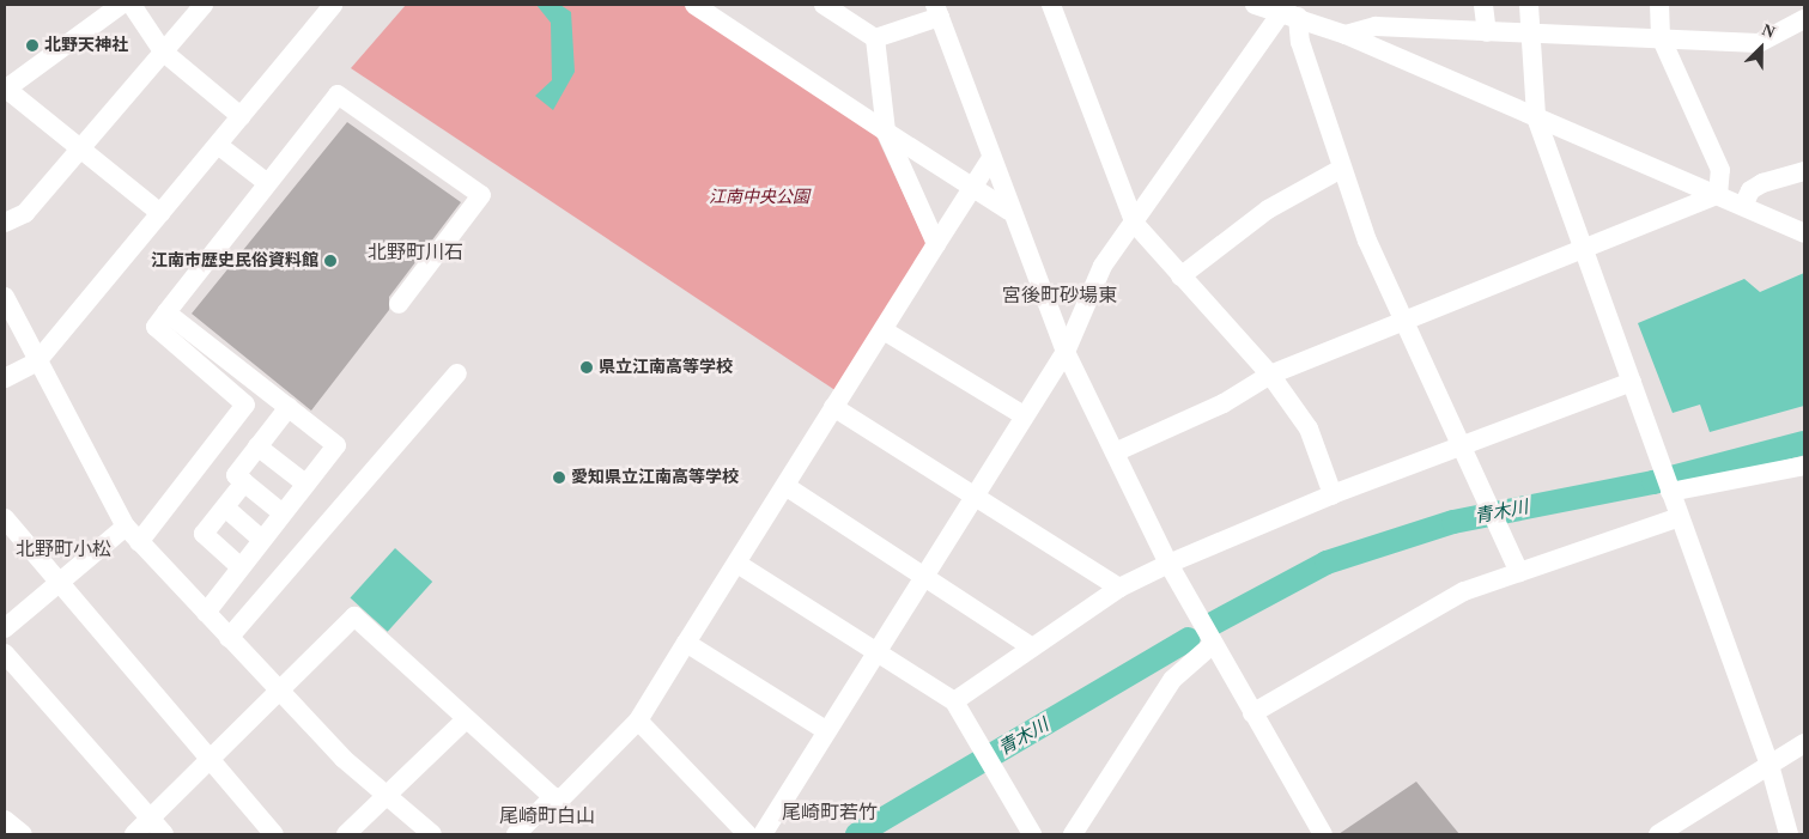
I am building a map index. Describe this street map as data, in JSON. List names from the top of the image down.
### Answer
{
  "districts": [
    "北野町川石",
    "宮後町砂場東",
    "北野町小松",
    "尾崎町若竹",
    "尾崎町白山"
  ],
  "water": ["青木川"],
  "parks": ["江南中央公園"],
  "places": [
    "北野天神社",
    "江南市歴史民俗資料館",
    "県立江南高等学校",
    "愛知県立江南高等学校"
  ],
  "north": "top right"
}
